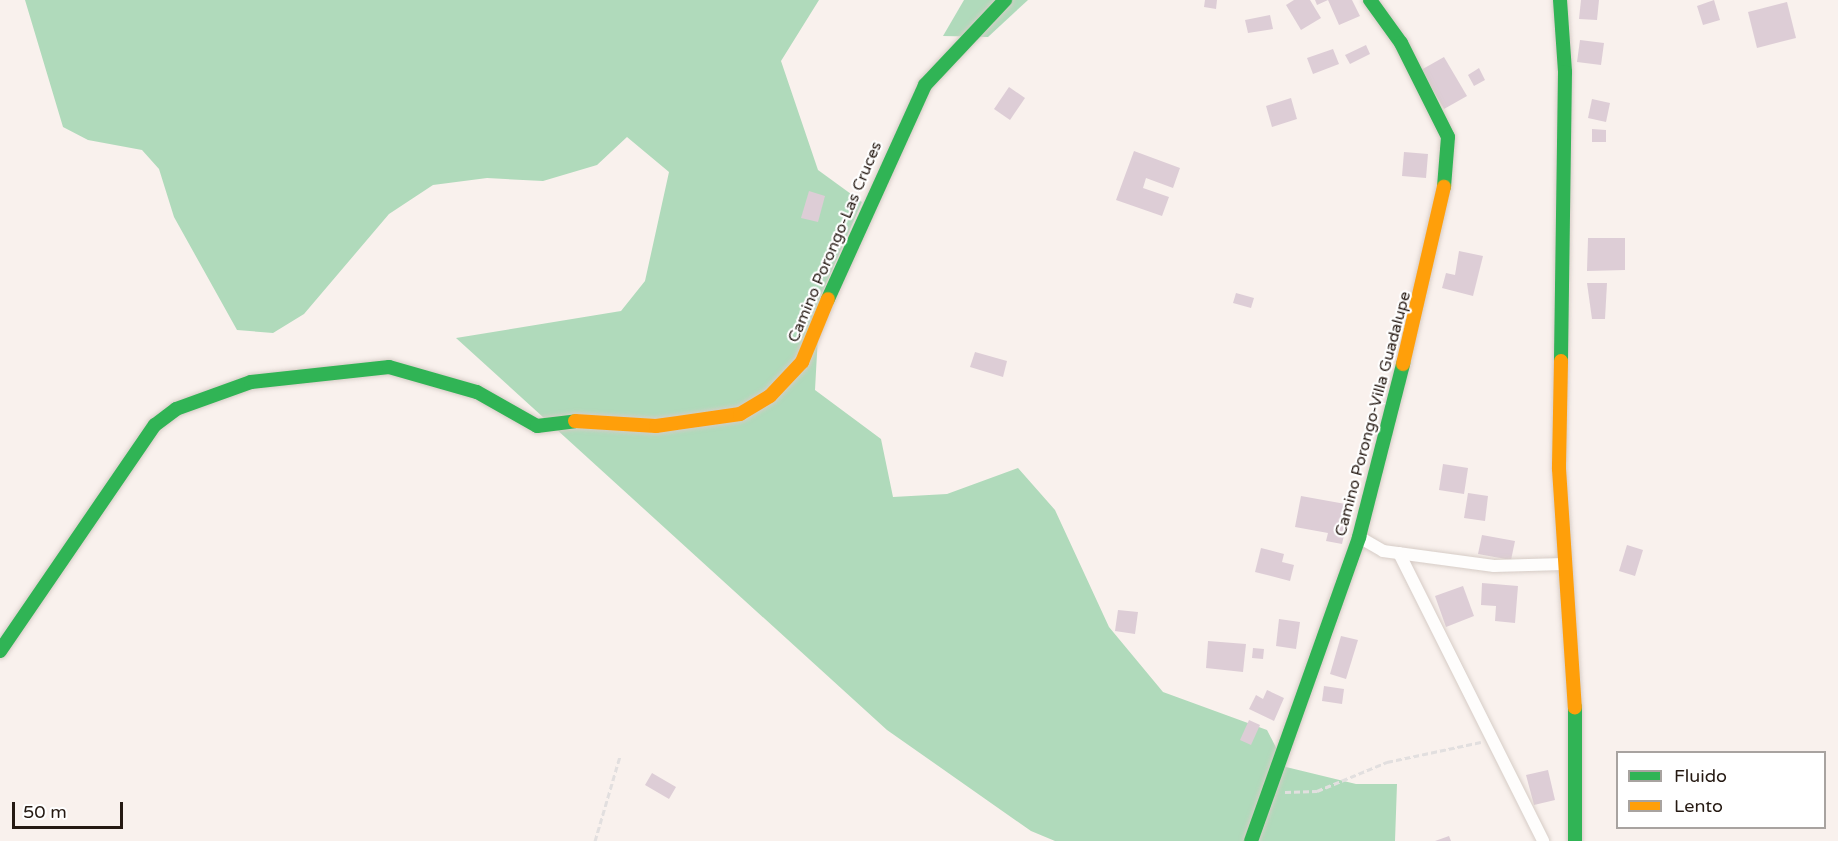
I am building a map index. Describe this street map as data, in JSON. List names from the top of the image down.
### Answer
{
  "streets": {
    "street": ["Camino Porongo-Las Cruces", "Camino Porongo-Villa Guadalupe"]
  },
  "legend": ["Fluido", "Lento"],
  "scale_bar": "50 m"
}
